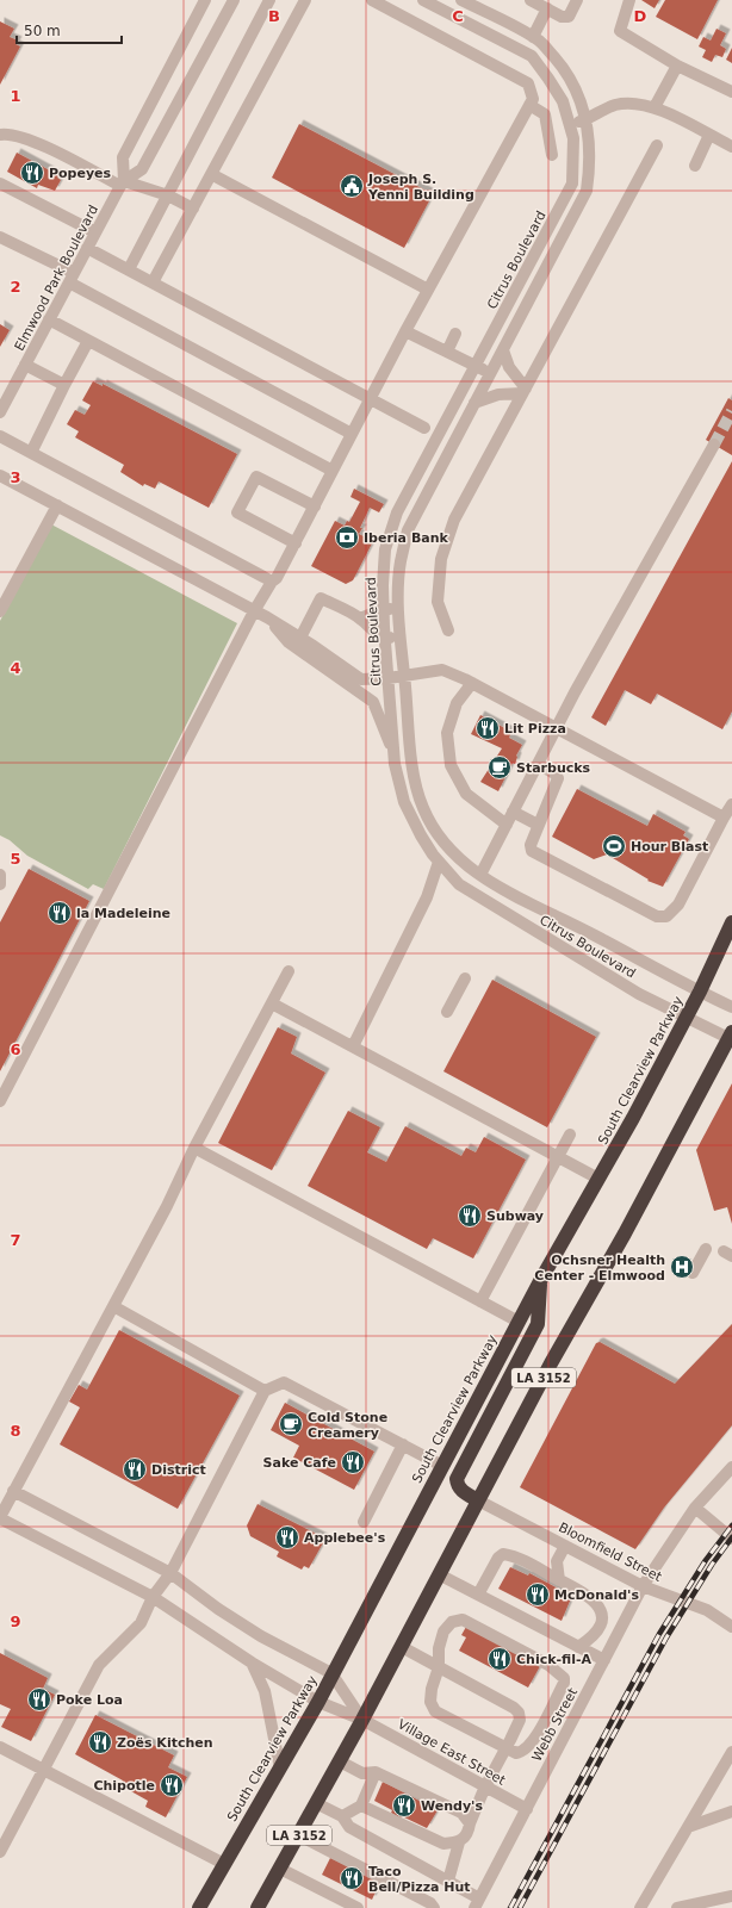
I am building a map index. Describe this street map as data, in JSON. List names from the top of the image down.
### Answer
{
  "streets": {
    "highway": ["South Clearview Parkway", "LA 3152"],
    "street": [
      "Citrus Boulevard",
      "Elmwood Park Boulevard",
      "Bloomfield Street",
      "Webb Street",
      "Village East Street"
    ]
  },
  "crossings": [
    ["Citrus Boulevard", "South Clearview Parkway"],
    ["Citrus Boulevard", "LA 3152"],
    ["South Clearview Parkway", "Village East Street"],
    ["LA 3152", "Bloomfield Street"],
    ["LA 3152", "Village East Street"],
    ["Bloomfield Street", "Webb Street"],
    ["Webb Street", "Village East Street"]
  ],
  "places": {
    "restaurant": [
      "Popeyes",
      "Lit Pizza",
      "la Madeleine",
      "Subway",
      "Sake Cafe",
      "District",
      "Applebee's",
      "McDonald's",
      "Chick-fil-A",
      "Poke Loa",
      "Zoës Kitchen",
      "Chipotle",
      "Wendy's",
      "Taco Bell/Pizza Hut"
    ],
    "public building": ["Joseph S. Yenni Building"],
    "bank": ["Iberia Bank"],
    "cafe": ["Starbucks", "Cold Stone Creamery"],
    "sports": ["Hour Blast"],
    "hospital": ["Ochsner Health Center - Elmwood"]
  },
  "scale_bar": "50 m",
  "grid": {
    "columns": ["B", "C", "D"],
    "rows": [
      "1",
      "2",
      "3",
      "4",
      "5",
      "6",
      "7",
      "8",
      "9"
    ]
  }
}
